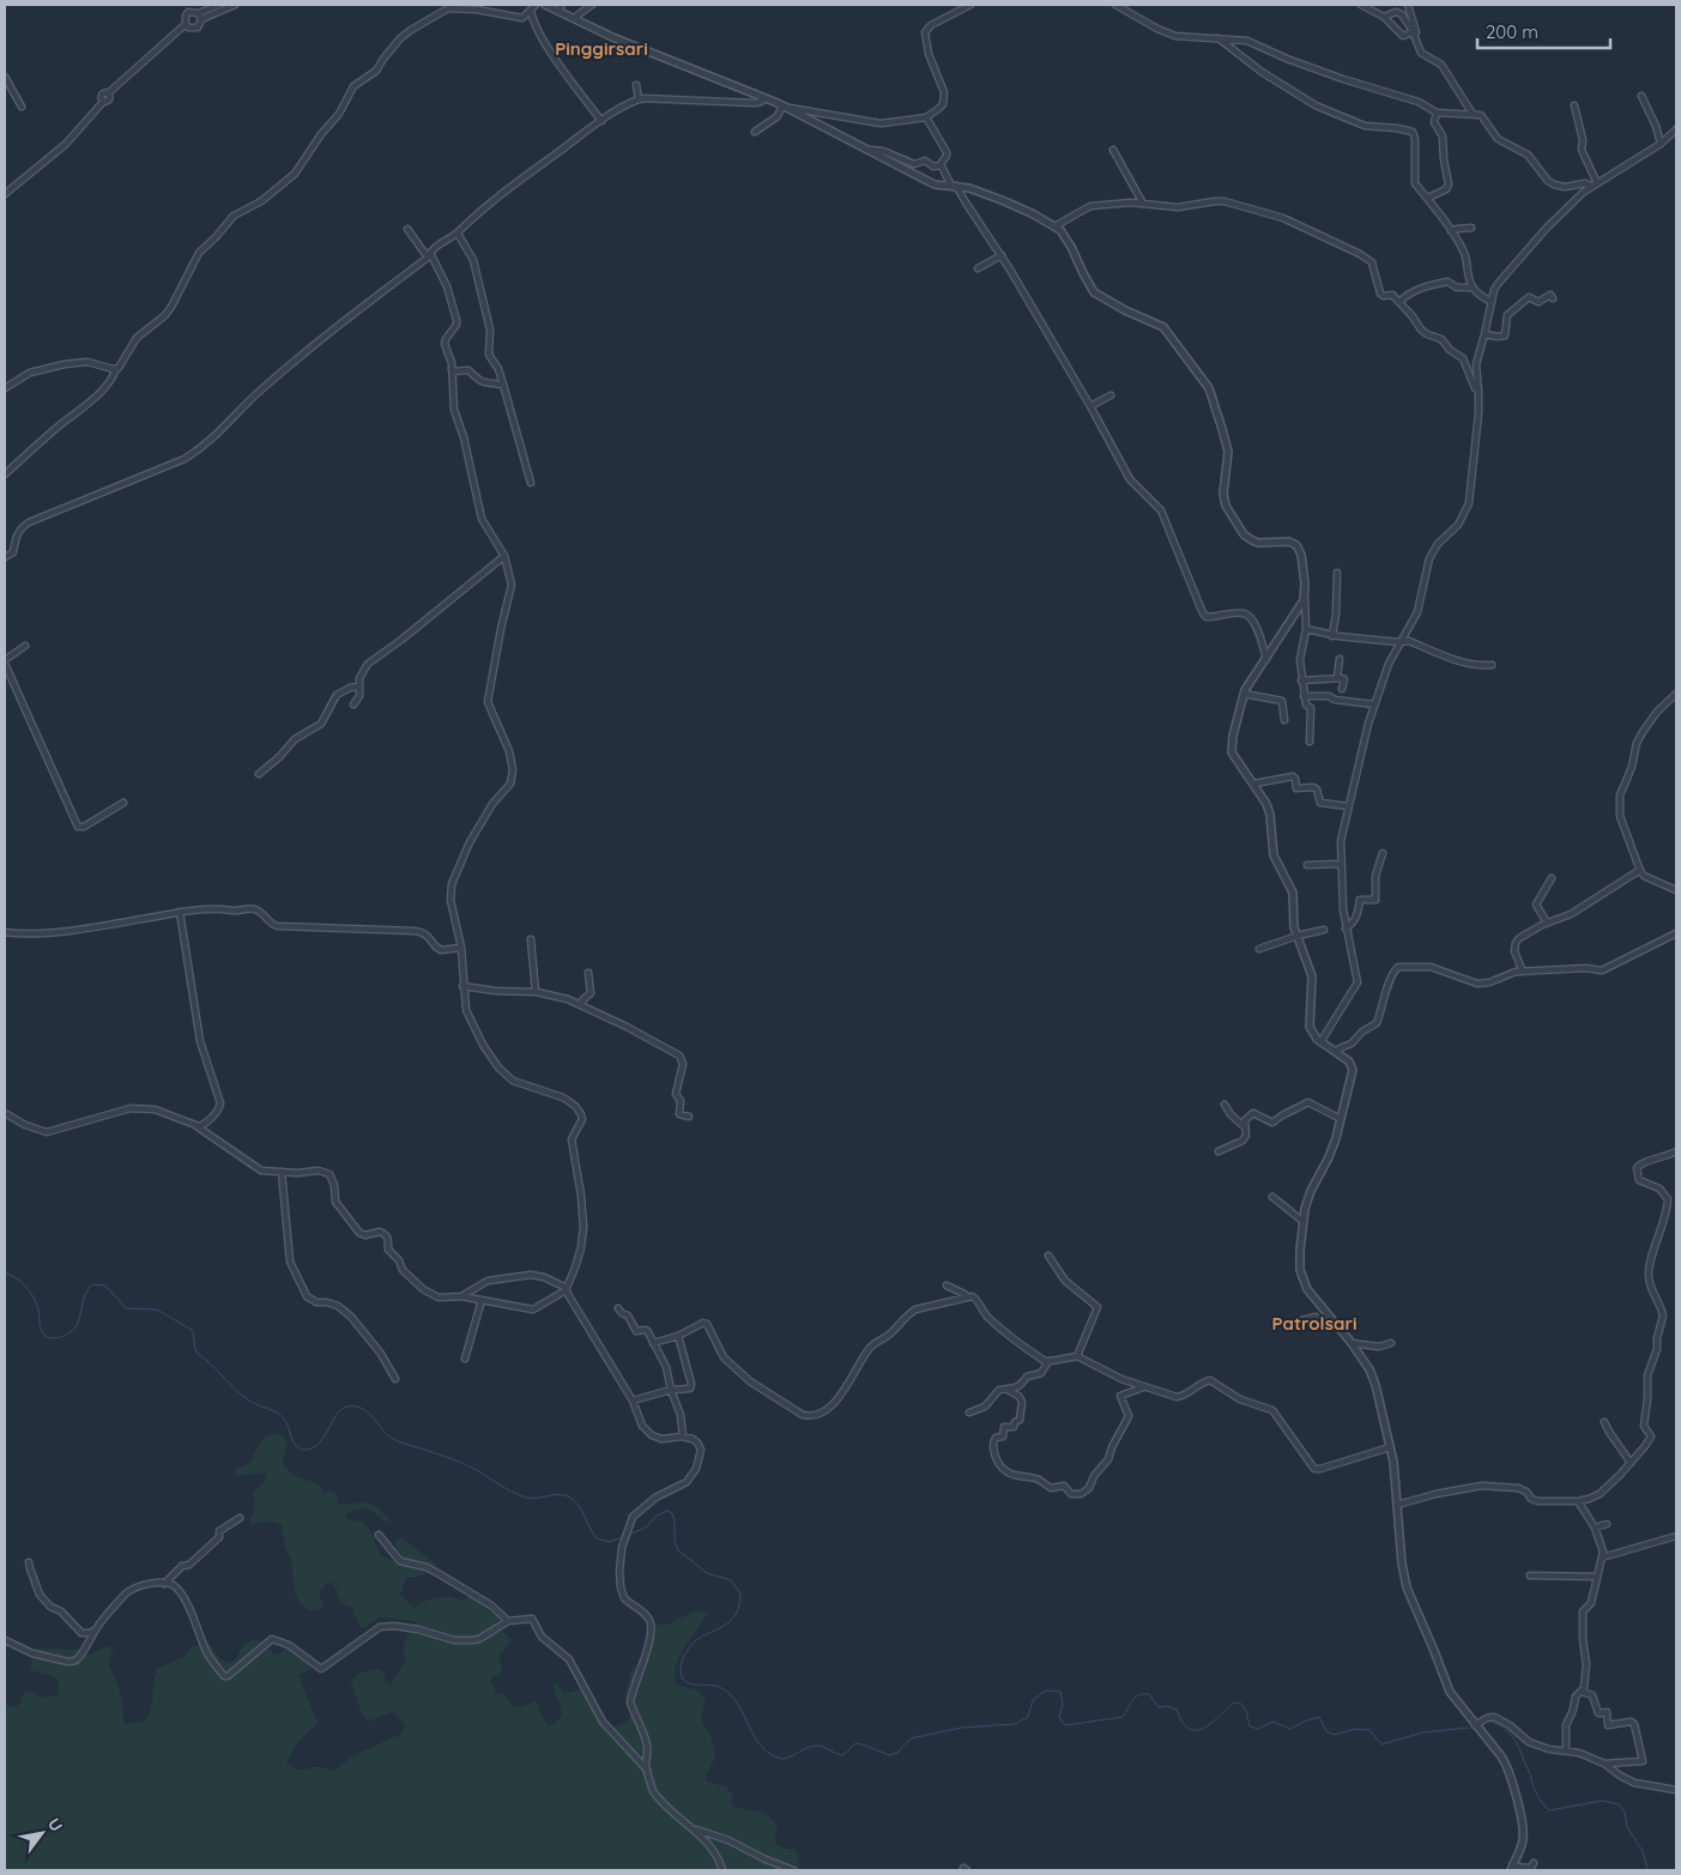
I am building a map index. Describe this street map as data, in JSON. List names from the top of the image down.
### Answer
{
  "districts": ["Pinggirsari", "Patrolsari"],
  "scale_bar": "200 m",
  "north": "top right"
}
